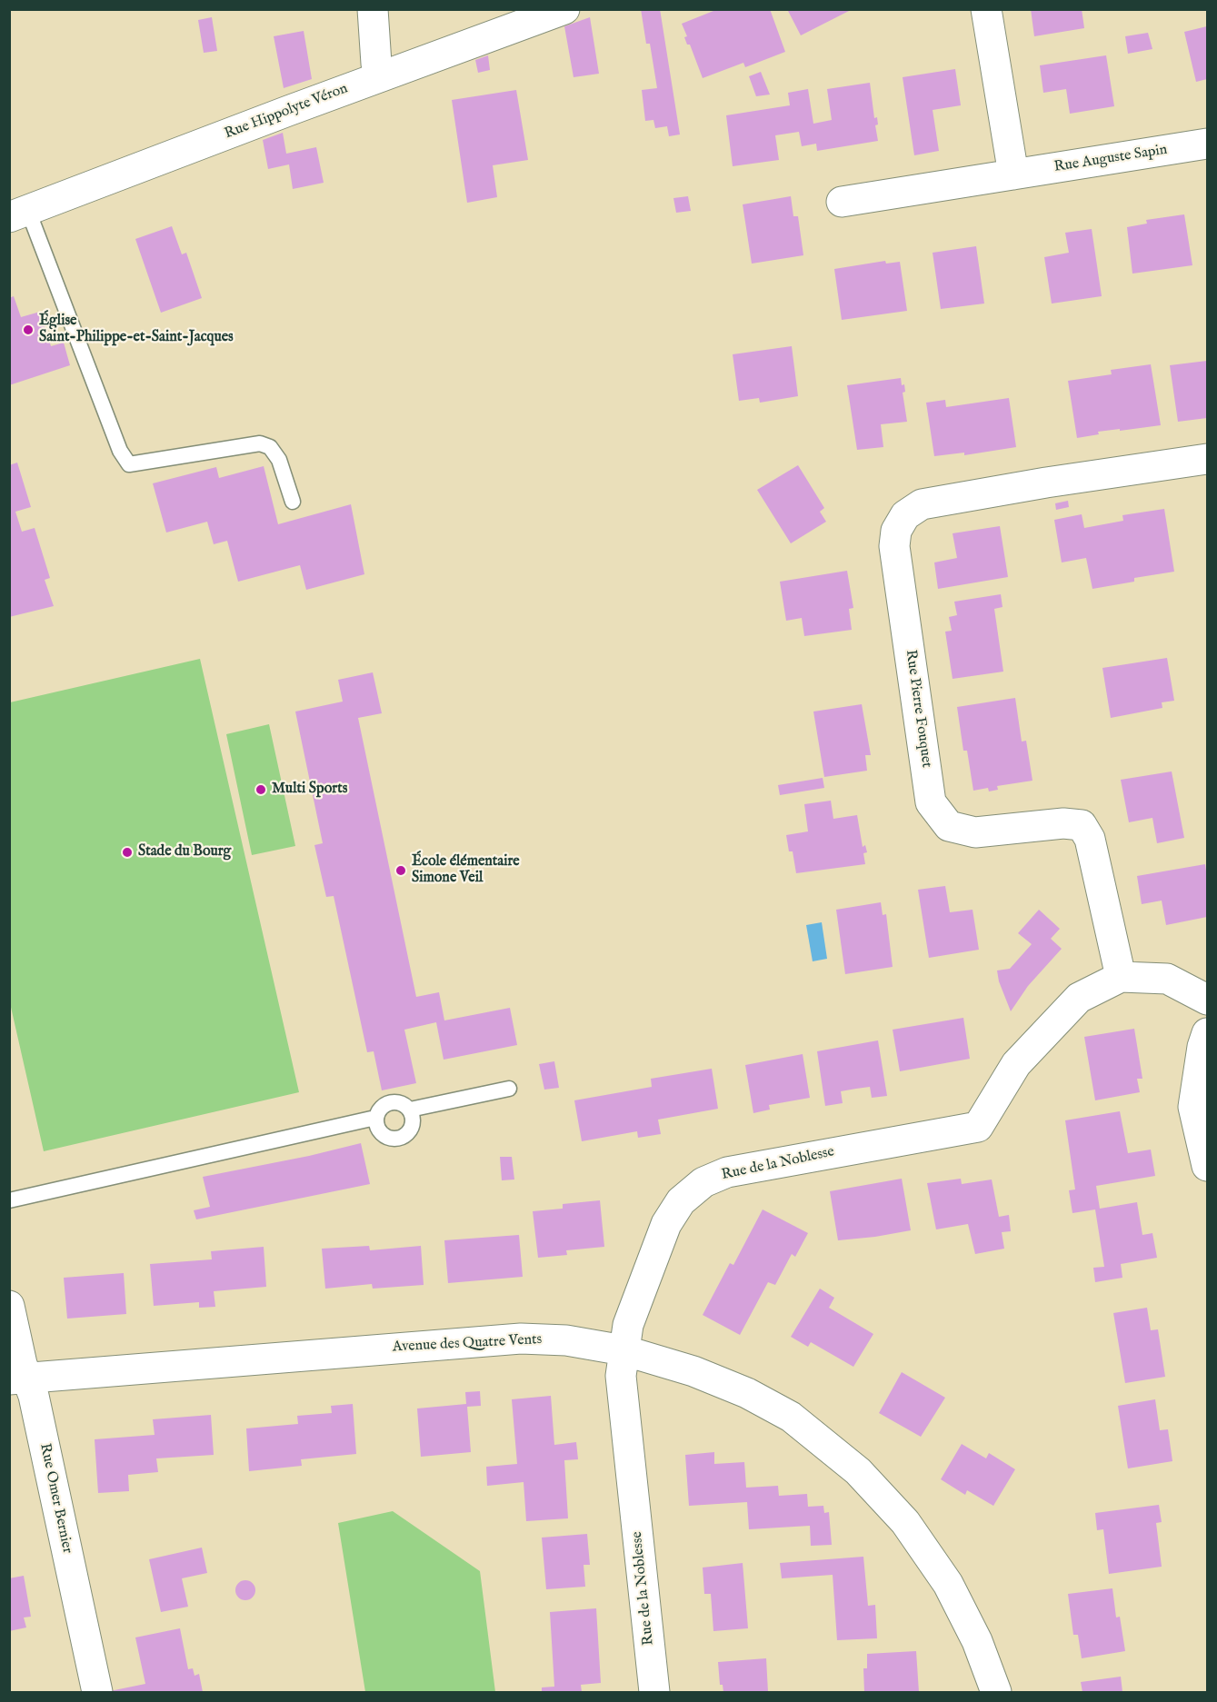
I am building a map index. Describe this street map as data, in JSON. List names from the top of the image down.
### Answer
{
  "streets": {
    "street": [
      "Rue Hippolyte Véron",
      "Rue Auguste Sapin",
      "Rue Pierre Fouquet",
      "Rue de la Noblesse",
      "Avenue des Quatre Vents",
      "Rue Omer Bernier"
    ]
  },
  "crossings": [
    ["Rue Pierre Fouquet", "Rue de la Noblesse"],
    ["Rue de la Noblesse", "Avenue des Quatre Vents"],
    ["Avenue des Quatre Vents", "Rue Omer Bernier"]
  ],
  "places": [
    "Église Saint-Philippe-et-Saint-Jacques",
    "Multi Sports",
    "Stade du Bourg",
    "École élémentaire Simone Veil"
  ]
}
